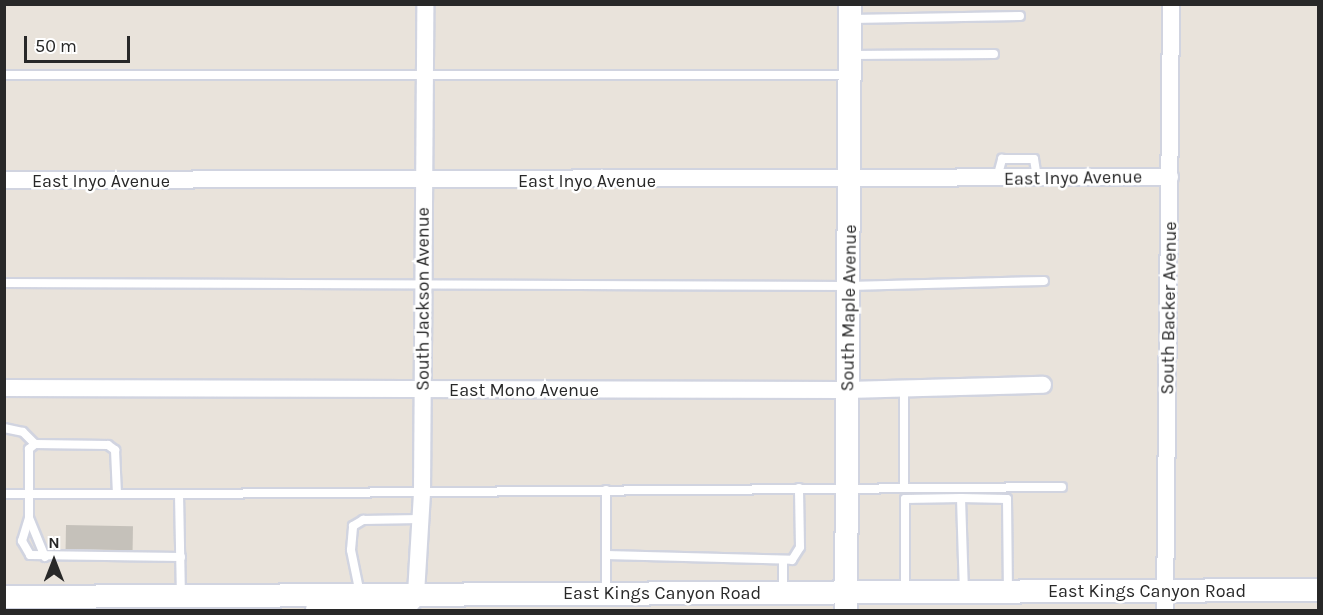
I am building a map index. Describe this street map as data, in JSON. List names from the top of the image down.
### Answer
{
  "streets": {
    "main road": ["South Maple Avenue", "East Kings Canyon Road"],
    "street": [
      "East Inyo Avenue",
      "South Jackson Avenue",
      "South Backer Avenue",
      "East Mono Avenue"
    ]
  },
  "crossings": [
    ["East Inyo Avenue", "South Jackson Avenue"],
    ["East Inyo Avenue", "South Maple Avenue"],
    ["East Inyo Avenue", "South Backer Avenue"],
    ["South Jackson Avenue", "East Mono Avenue"],
    ["South Jackson Avenue", "East Kings Canyon Road"],
    ["South Maple Avenue", "East Mono Avenue"],
    ["South Maple Avenue", "East Kings Canyon Road"],
    ["South Backer Avenue", "East Kings Canyon Road"]
  ],
  "scale_bar": "50 m",
  "north": "top"
}
